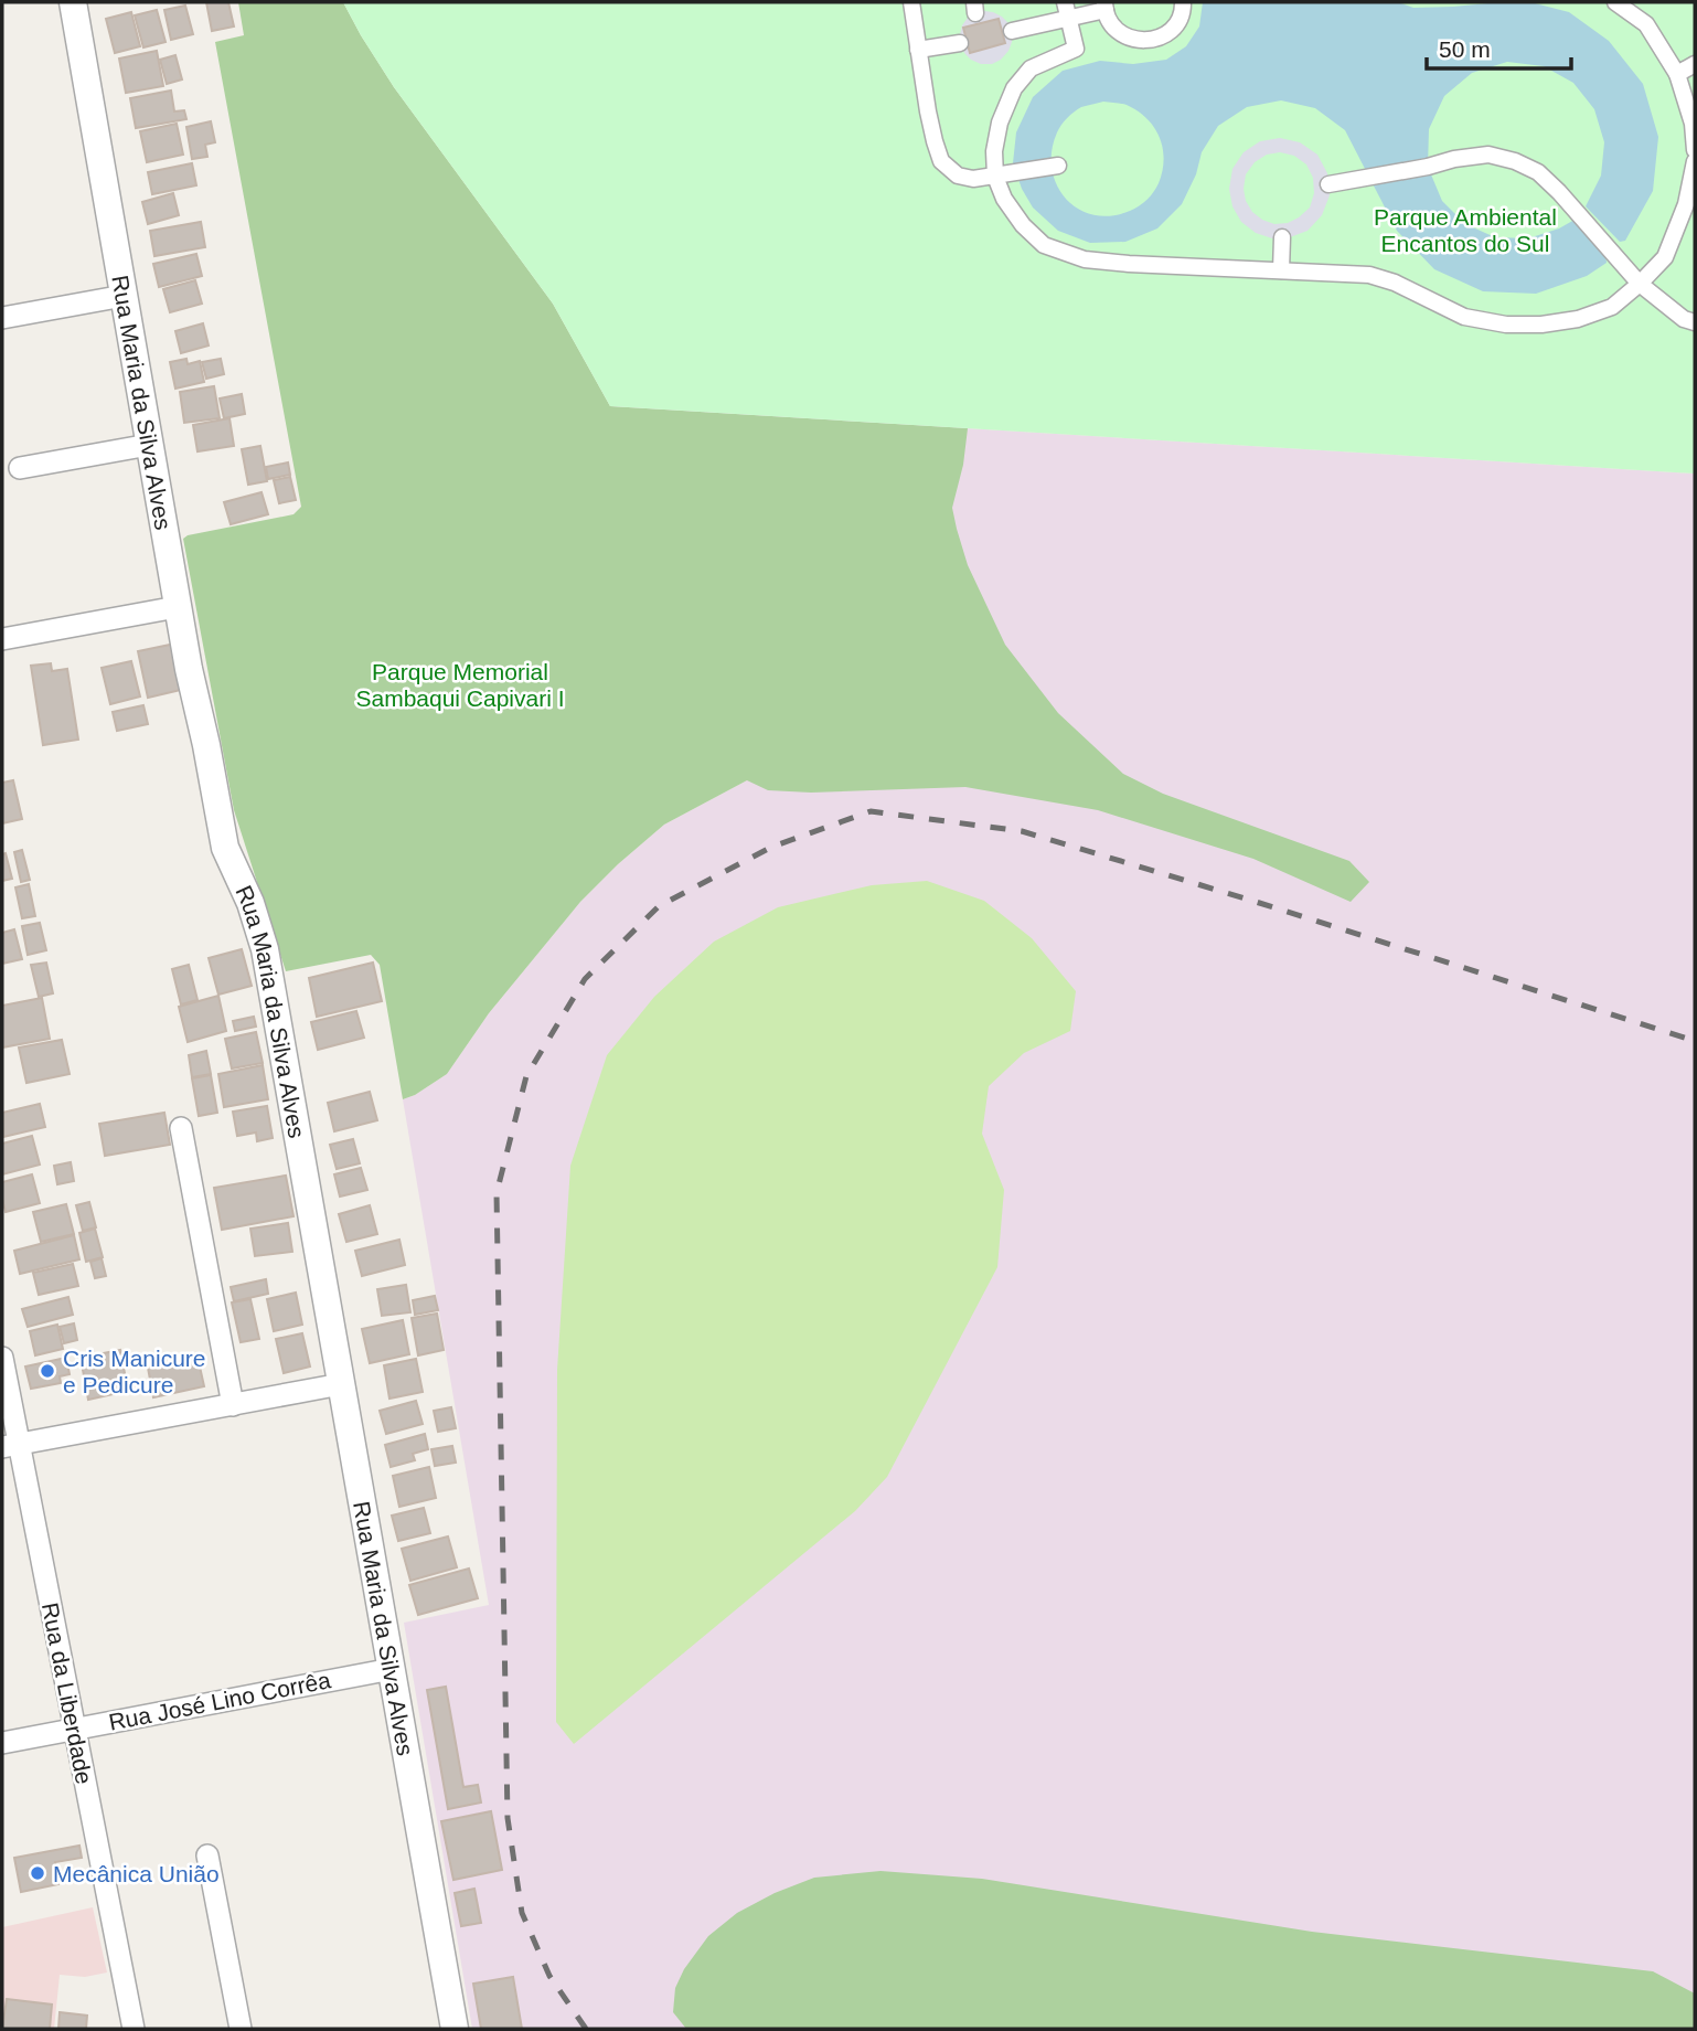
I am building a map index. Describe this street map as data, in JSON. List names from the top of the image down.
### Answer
{
  "streets": {
    "street": ["Rua Maria da Silva Alves", "Rua da Liberdade", "Rua José Lino Corrêa"]
  },
  "crossings": [
    ["Rua Maria da Silva Alves", "Rua José Lino Corrêa"],
    ["Rua da Liberdade", "Rua José Lino Corrêa"]
  ],
  "parks": ["Parque Ambiental Encantos do Sul", "Parque Memorial Sambaqui Capivari I"],
  "places": ["Cris Manicure e Pedicure", "Mecânica União"],
  "scale_bar": "50 m"
}
